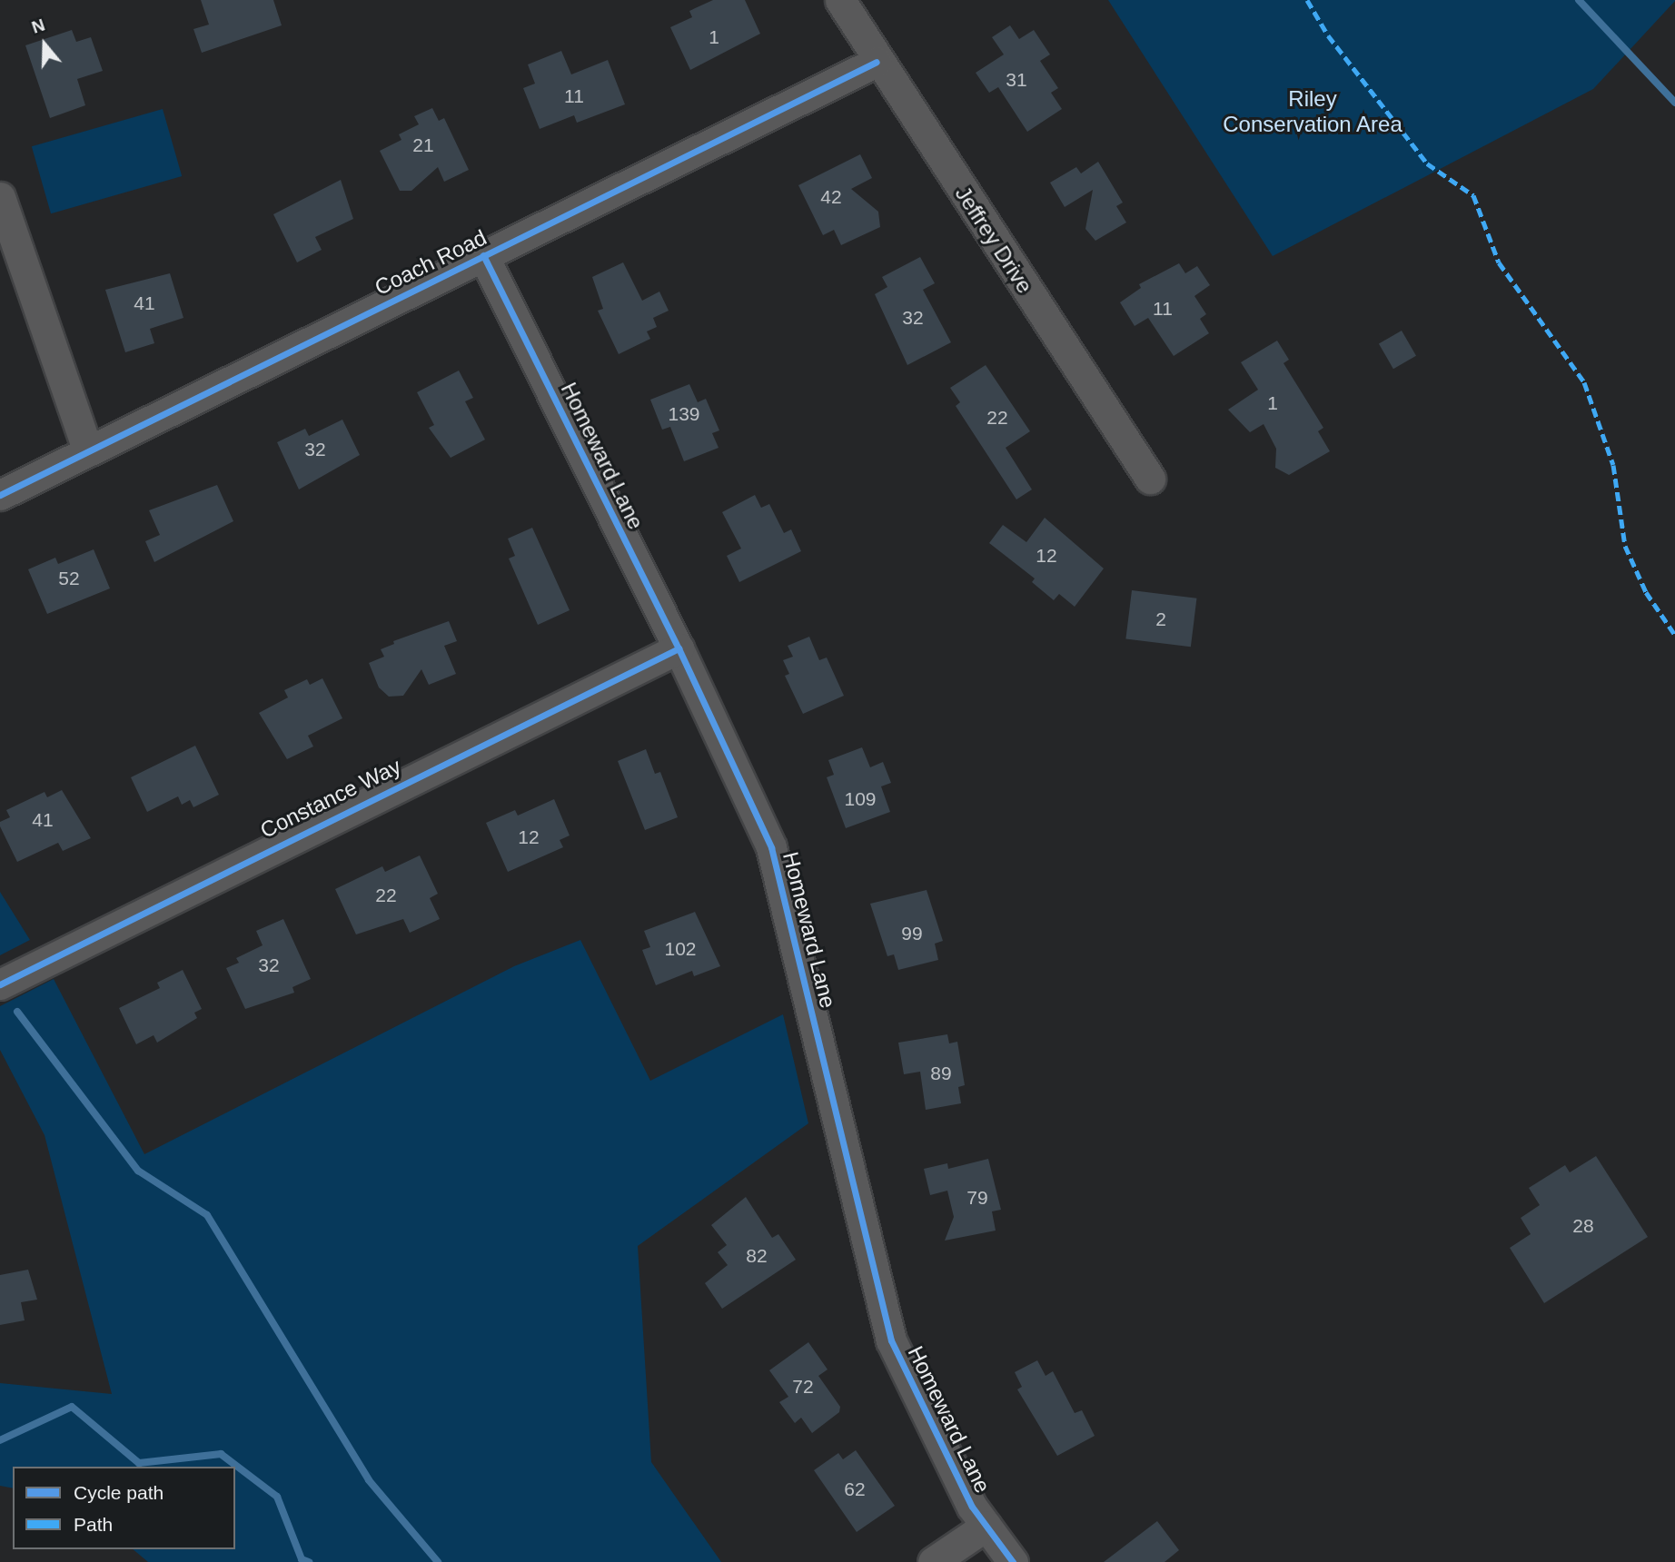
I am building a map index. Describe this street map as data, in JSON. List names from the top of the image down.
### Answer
{
  "streets": {
    "street": [
      "Jeffrey Drive",
      "Coach Road",
      "Homeward Lane",
      "Constance Way"
    ]
  },
  "crossings": [
    ["Jeffrey Drive", "Coach Road"],
    ["Coach Road", "Homeward Lane"],
    ["Homeward Lane", "Constance Way"]
  ],
  "parks": ["Riley Conservation Area"],
  "house_numbers": [
    "1",
    "31",
    "11",
    "21",
    "42",
    "41",
    "11",
    "32",
    "1",
    "139",
    "22",
    "32",
    "12",
    "52",
    "2",
    "109",
    "41",
    "12",
    "22",
    "99",
    "102",
    "32",
    "89",
    "79",
    "28",
    "82",
    "72",
    "62"
  ],
  "legend": ["Cycle path", "Path"],
  "north": "top"
}
